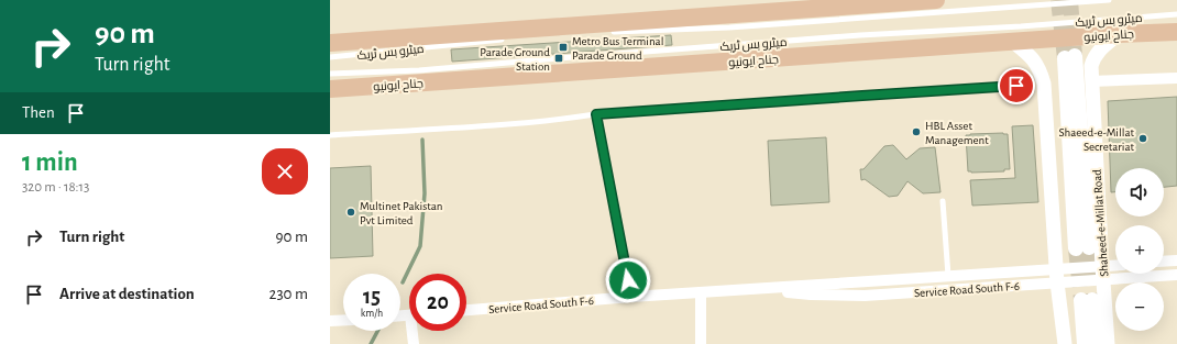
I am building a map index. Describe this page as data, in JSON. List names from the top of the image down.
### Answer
{
  "streets": {
    "main road": ["جناح ایونیو", "Shaheed-e-Millat Road"],
    "street": ["Service Road South F-6"],
    "lane": ["میٹرو بس ٹریک"]
  },
  "crossings": [
    ["جناح ایونیو", "Shaheed-e-Millat Road"],
    ["Shaheed-e-Millat Road", "Service Road South F-6"]
  ],
  "places": {
    "transit": ["Metro Bus Terminal Parade Ground", "Parade Ground Station"],
    "other": ["HBL Asset Management", "Shaeed-e-Millat Secretariat", "Multinet Pakistan Pvt Limited"]
  },
  "page": {
    "turn": ["90 m", "Turn right"],
    "then": "Then",
    "heading": ["1 min", "320 m · 18:13"],
    "map_buttons": ["+", "−"],
    "list": [
      {
        "name": "Turn right",
        "value": "90 m"
      },
      {
        "name": "Arrive at destination",
        "value": "230 m"
      }
    ],
    "speed": "15 km/h",
    "limit": "20"
  }
}
